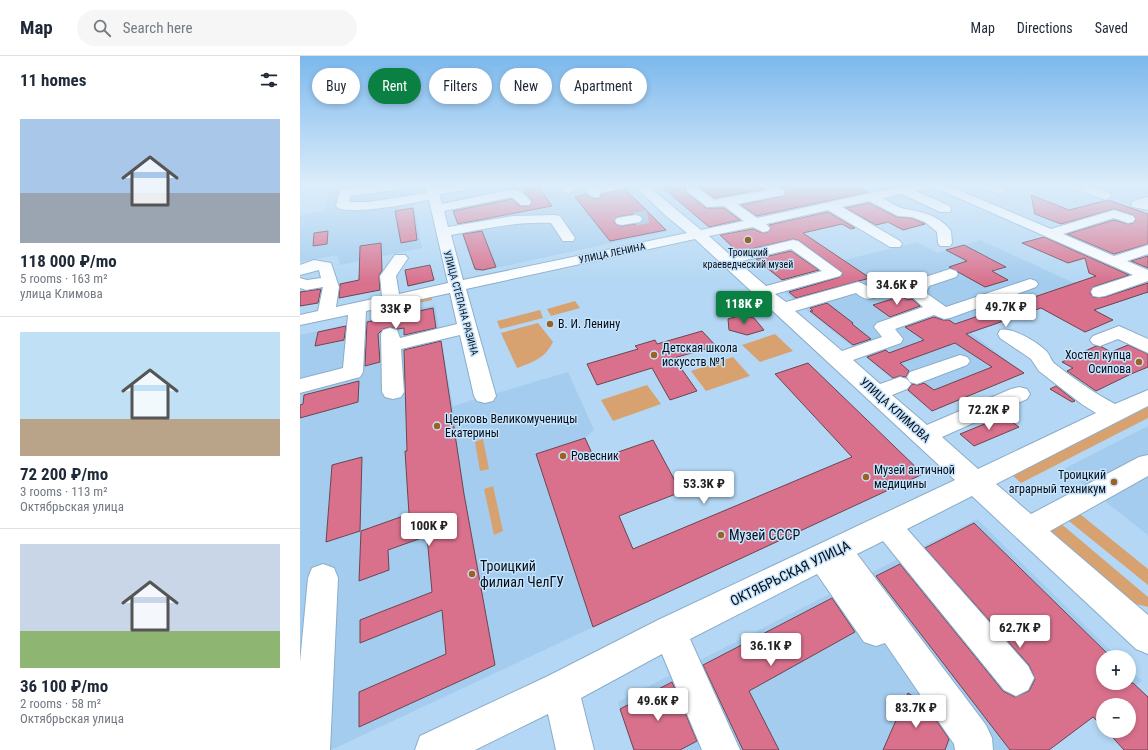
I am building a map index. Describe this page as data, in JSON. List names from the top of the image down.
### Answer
{
  "streets": {
    "street": [
      "УЛИЦА ЛЕНИНА",
      "УЛИЦА СТЕПАНА РАЗИНА",
      "УЛИЦА КЛИМОВА",
      "ОКТЯБРЬСКАЯ УЛИЦА"
    ]
  },
  "crossings": [
    ["УЛИЦА ЛЕНИНА", "УЛИЦА СТЕПАНА РАЗИНА"],
    ["УЛИЦА ЛЕНИНА", "УЛИЦА КЛИМОВА"],
    ["УЛИЦА КЛИМОВА", "ОКТЯБРЬСКАЯ УЛИЦА"]
  ],
  "places": [
    "Троицкий краеведческий музей",
    "В. И. Ленину",
    "Детская школа искусств №1",
    "Хостел купца Осипова",
    "Церковь Великомученицы Екатерины",
    "Ровесник",
    "Музей античной медицины",
    "Троицкий аграрный техникум",
    "Музей СССР",
    "Троицкий филиал ЧелГУ"
  ],
  "page": {
    "header": "Map",
    "search": "Search here",
    "nav": ["Map", "Directions", "Saved"],
    "heading": "11 homes",
    "chip": [
      "Buy",
      "Rent",
      "Filters",
      "New",
      "Apartment"
    ],
    "list": [
      {
        "name": "118 000 ₽/mo",
        "note": "5 rooms · 163 m² · улица Климова"
      },
      {
        "name": "72 200 ₽/mo",
        "note": "3 rooms · 113 m² · Октябрьская улица"
      },
      {
        "name": "36 100 ₽/mo",
        "note": "2 rooms · 58 m² · Октябрьская улица"
      }
    ],
    "price": [
      "34.6K ₽",
      "118K ₽",
      "49.7K ₽",
      "33K ₽",
      "72.2K ₽",
      "53.3K ₽",
      "100K ₽",
      "62.7K ₽",
      "36.1K ₽",
      "49.6K ₽",
      "83.7K ₽"
    ],
    "map_buttons": ["+", "−"]
  }
}
